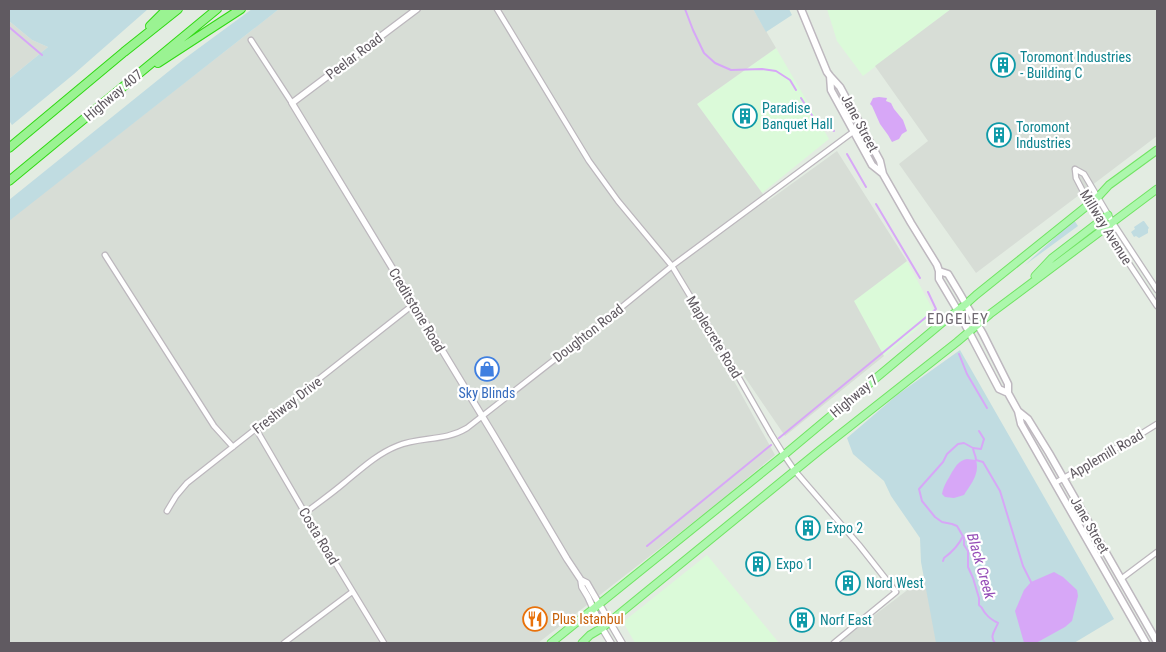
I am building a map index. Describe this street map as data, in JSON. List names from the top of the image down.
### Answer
{
  "streets": {
    "highway": ["Highway 407"],
    "main road": ["Jane Street", "Highway 7"],
    "street": [
      "Peelar Road",
      "Millway Avenue",
      "Creditstone Road",
      "Doughton Road",
      "Maplecrete Road",
      "Freshway Drive",
      "Applemill Road",
      "Costa Road"
    ]
  },
  "crossings": [
    ["Peelar Road", "Creditstone Road"],
    ["Jane Street", "Doughton Road"],
    ["Jane Street", "Highway 7"],
    ["Jane Street", "Applemill Road"],
    ["Millway Avenue", "Highway 7"],
    ["Creditstone Road", "Doughton Road"],
    ["Creditstone Road", "Highway 7"],
    ["Creditstone Road", "Freshway Drive"],
    ["Doughton Road", "Maplecrete Road"],
    ["Doughton Road", "Costa Road"],
    ["Maplecrete Road", "Highway 7"],
    ["Freshway Drive", "Costa Road"]
  ],
  "districts": ["EDGELEY"],
  "water": ["Black Creek"],
  "places": {
    "building": [
      "Toromont Industries - Building C",
      "Paradise Banquet Hall",
      "Toromont Industries",
      "Expo 2",
      "Expo 1",
      "Nord West",
      "Norf East"
    ],
    "shop": ["Sky Blinds"],
    "restaurant": ["Plus Istanbul"]
  }
}
